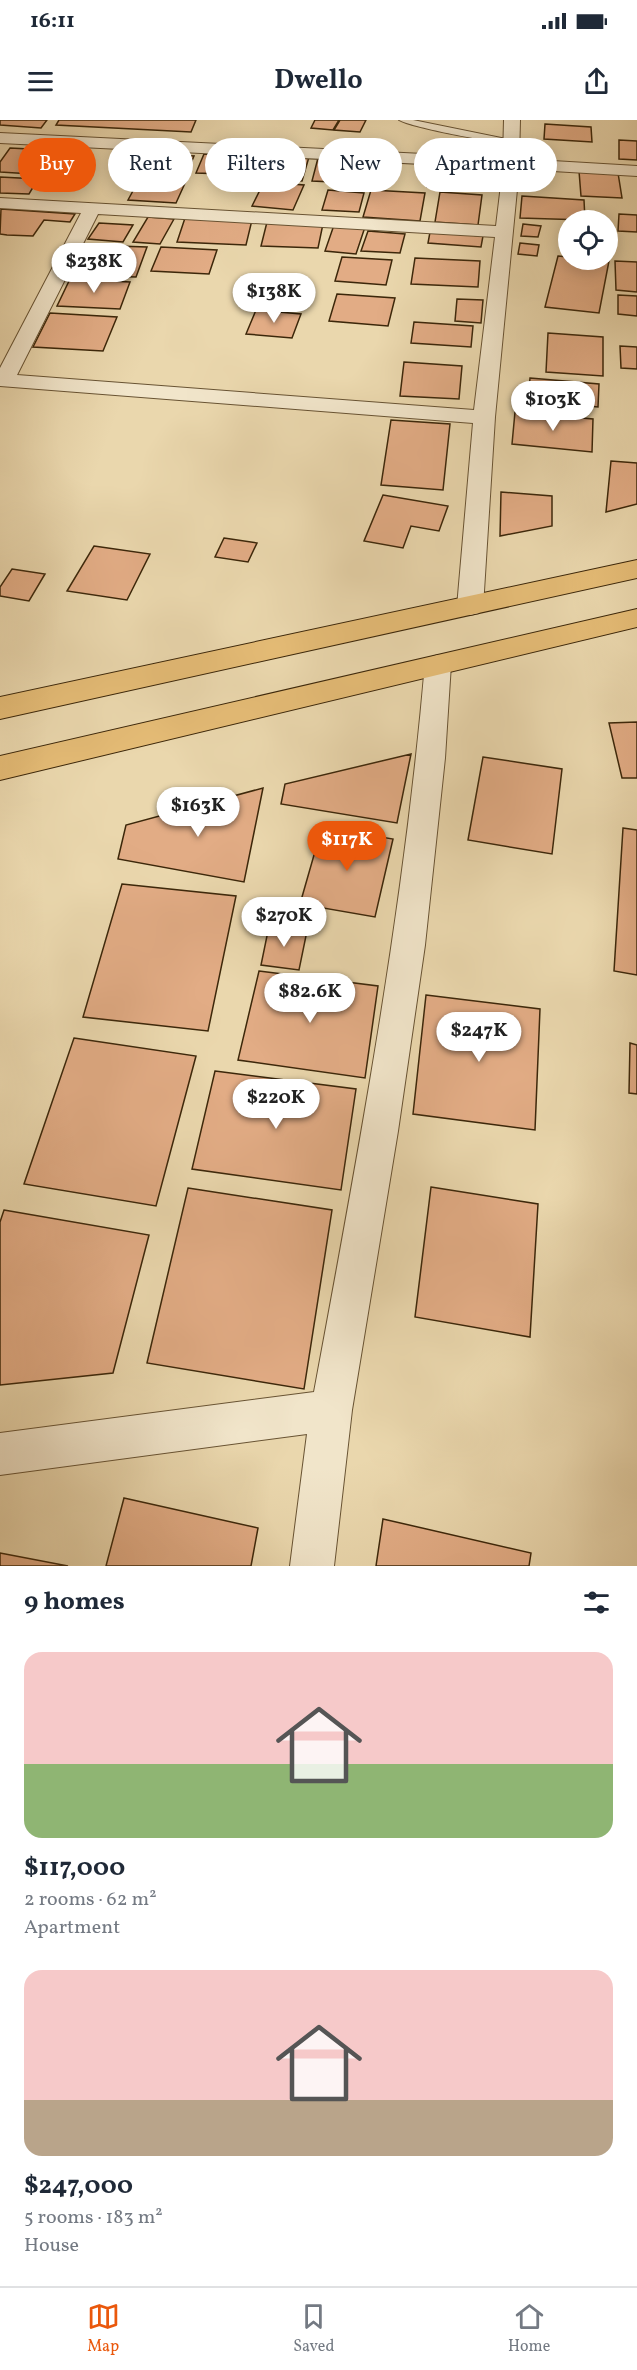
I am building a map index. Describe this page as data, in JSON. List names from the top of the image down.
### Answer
{
  "page": {
    "status": "16:11",
    "header": "Dwello",
    "chip": [
      "Buy",
      "Rent",
      "Filters",
      "New",
      "Apartment"
    ],
    "price": [
      "$238K",
      "$138K",
      "$103K",
      "$163K",
      "$117K",
      "$270K",
      "$82.6K",
      "$247K",
      "$220K"
    ],
    "heading": "9 homes",
    "list": [
      {
        "name": "$117,000",
        "note": "2 rooms · 62 m² · Apartment"
      },
      {
        "name": "$247,000",
        "note": "5 rooms · 183 m² · House"
      }
    ],
    "tabs": ["Map", "Saved", "Home"]
  }
}
